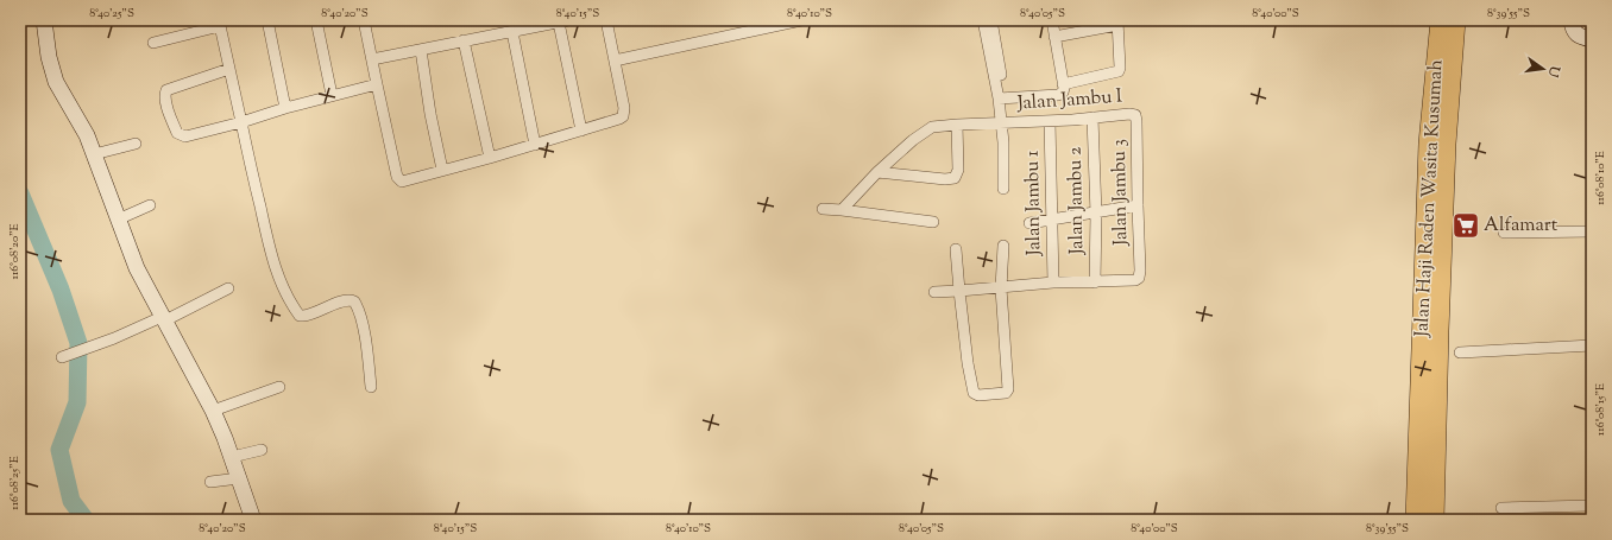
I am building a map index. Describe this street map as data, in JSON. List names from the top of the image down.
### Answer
{
  "streets": {
    "highway": ["Jalan Haji Raden Wasita Kusumah"],
    "street": [
      "Jalan Jambu I",
      "Jalan Jambu 3",
      "Jalan Jambu 2",
      "Jalan Jambu 1"
    ]
  },
  "crossings": [
    ["Jalan Jambu I", "Jalan Jambu 3"],
    ["Jalan Jambu I", "Jalan Jambu 2"],
    ["Jalan Jambu I", "Jalan Jambu 1"],
    ["Jalan Jambu 3", "Jalan Jambu 2"]
  ],
  "places": {
    "supermarket": ["Alfamart"]
  },
  "north": "right",
  "coordinates": [
    "8°40'25\"S",
    "8°40'20\"S",
    "8°40'15\"S",
    "8°40'10\"S",
    "8°40'05\"S",
    "8°40'00\"S",
    "8°39'55\"S",
    "116°08'10\"E",
    "116°08'20\"E",
    "116°08'15\"E",
    "116°08'25\"E"
  ]
}
